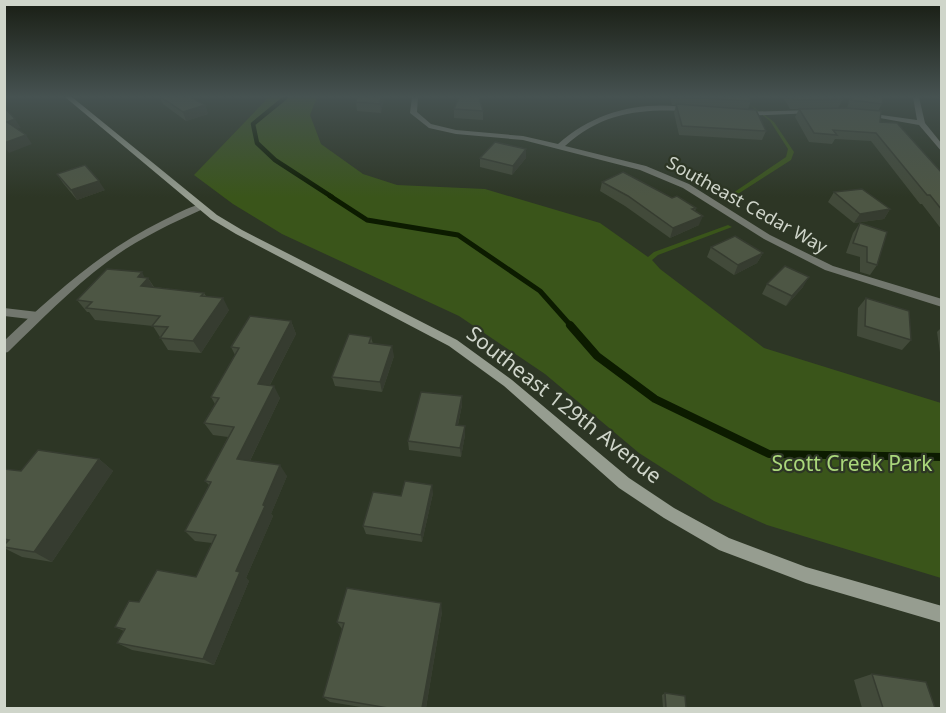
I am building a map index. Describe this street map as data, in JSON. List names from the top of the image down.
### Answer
{
  "streets": {
    "main road": ["Southeast 129th Avenue"],
    "street": ["Southeast Cedar Way"]
  },
  "parks": ["Scott Creek Park"]
}
